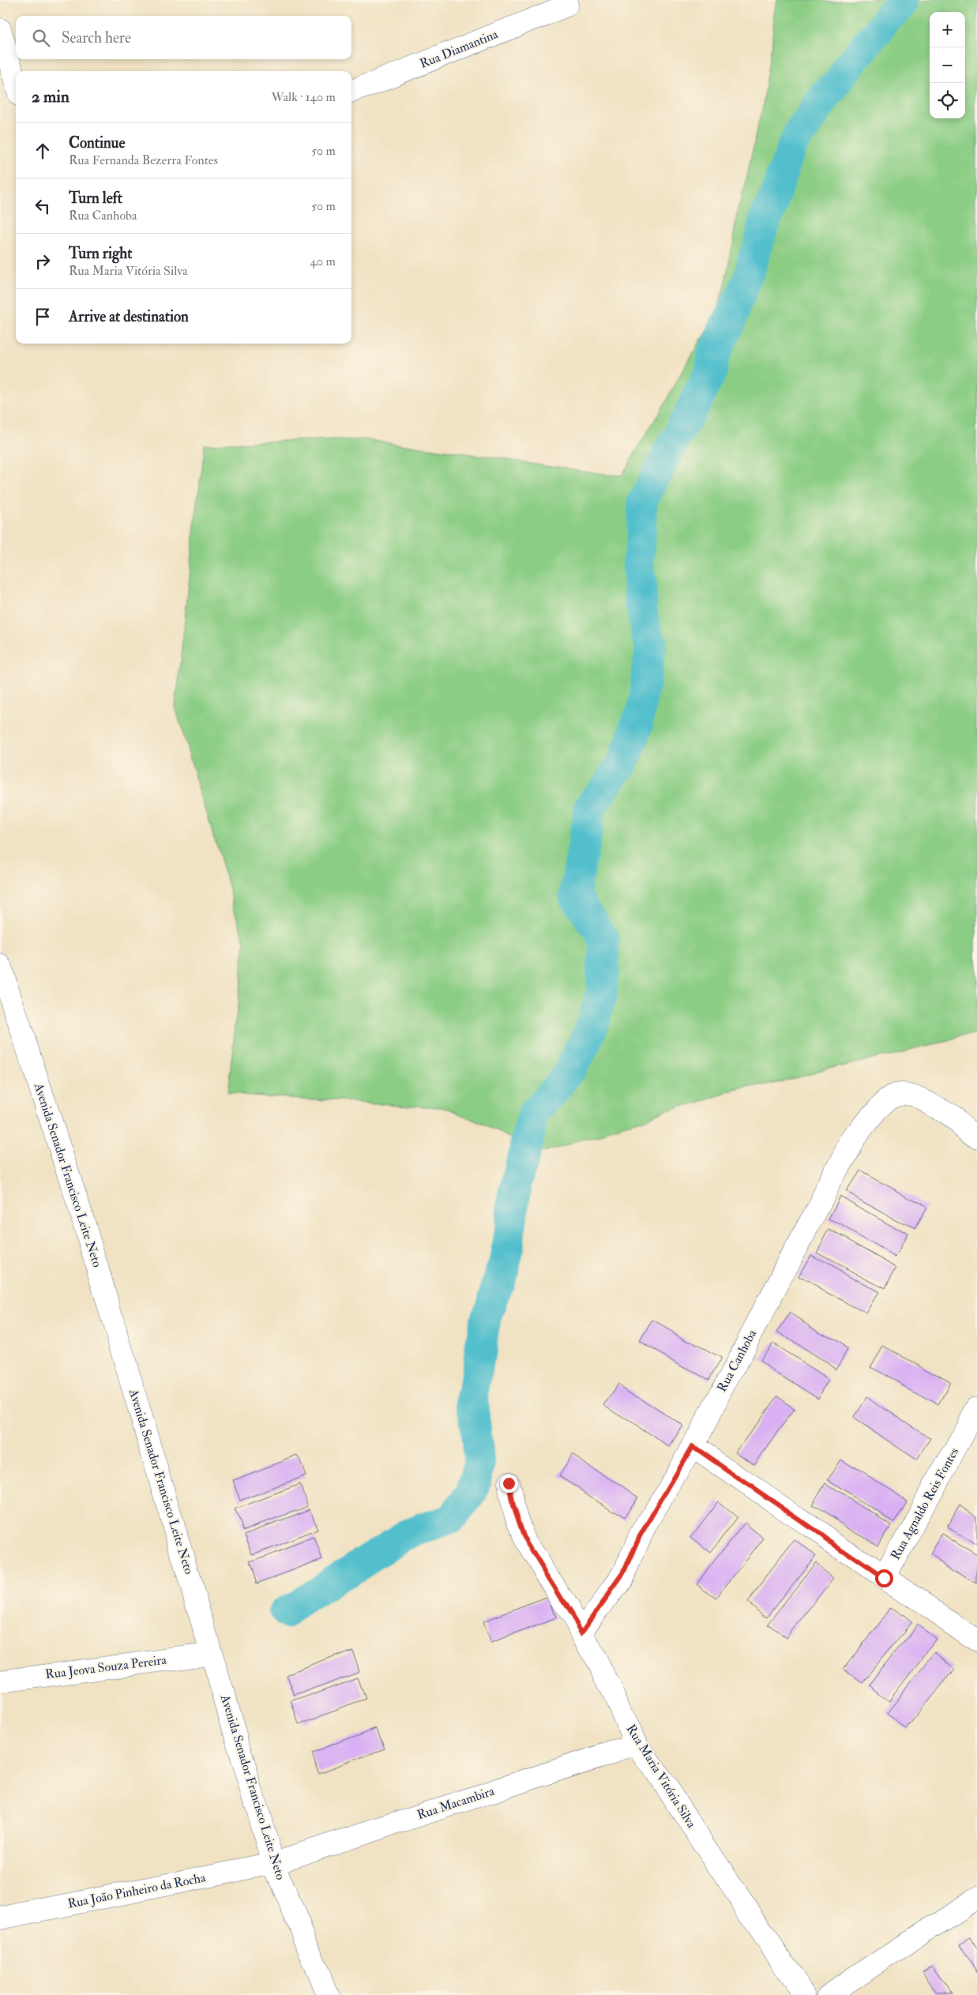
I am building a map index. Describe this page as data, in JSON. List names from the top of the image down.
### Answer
{
  "streets": {
    "street": [
      "Rua Diamantina",
      "Avenida Senador Francisco Leite Neto",
      "Rua Canhoba",
      "Rua Agnaldo Reis Fontes",
      "Rua Jeova Souza Pereira",
      "Rua Maria Vitória Silva",
      "Rua Macambira",
      "Rua João Pinheiro da Rocha"
    ]
  },
  "crossings": [
    ["Avenida Senador Francisco Leite Neto", "Rua Jeova Souza Pereira"],
    ["Avenida Senador Francisco Leite Neto", "Rua Macambira"],
    ["Avenida Senador Francisco Leite Neto", "Rua João Pinheiro da Rocha"],
    ["Rua Canhoba", "Rua Maria Vitória Silva"],
    ["Rua Maria Vitória Silva", "Rua Macambira"],
    ["Rua Macambira", "Rua João Pinheiro da Rocha"]
  ],
  "page": {
    "map_buttons": ["+", "−"],
    "search": "Search here",
    "heading": ["2 min", "Walk · 140 m"],
    "list": [
      ["Continue", "Rua Fernanda Bezerra Fontes", "50 m"],
      ["Turn left", "Rua Canhoba", "50 m"],
      ["Turn right", "Rua Maria Vitória Silva", "40 m"],
      "Arrive at destination"
    ]
  }
}
